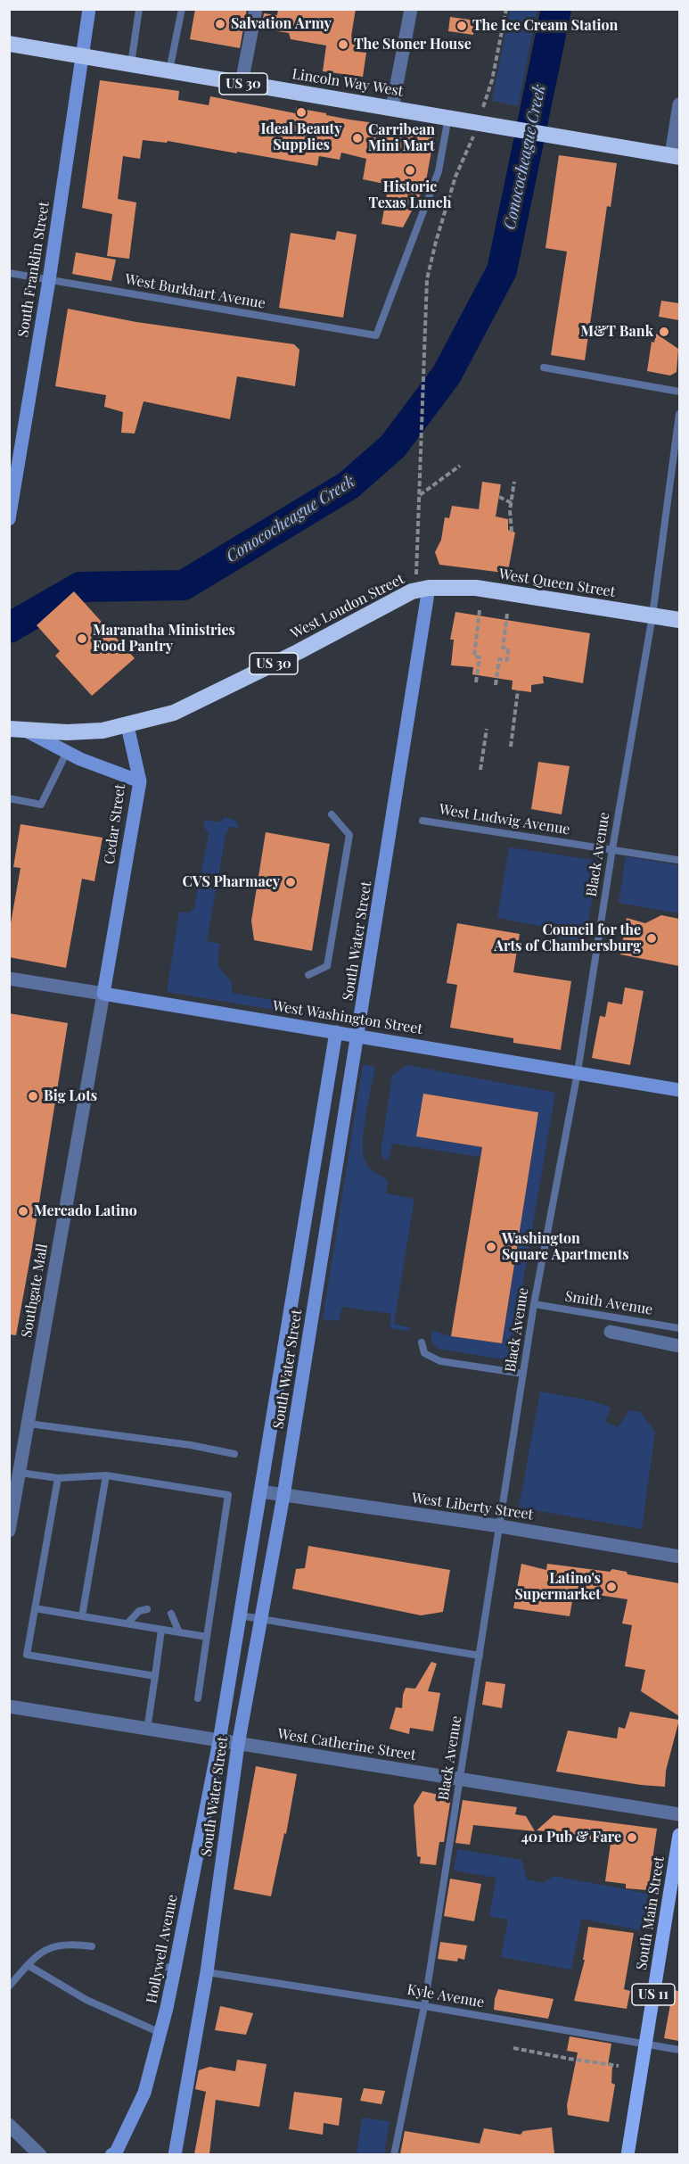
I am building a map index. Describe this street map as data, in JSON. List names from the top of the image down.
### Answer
{
  "streets": {
    "highway": [
      "Lincoln Way West",
      "US 30",
      "West Queen Street",
      "West Loudon Street"
    ],
    "main road": ["South Main Street", "US 11"],
    "street": [
      "South Franklin Street",
      "Cedar Street",
      "South Water Street",
      "West Washington Street",
      "Southgate Mall",
      "West Liberty Street",
      "West Catherine Street",
      "Hollywell Avenue"
    ],
    "lane": [
      "West Burkhart Avenue",
      "West Ludwig Avenue",
      "Black Avenue",
      "Smith Avenue",
      "Kyle Avenue"
    ]
  },
  "crossings": [
    ["Lincoln Way West", "South Franklin Street"],
    ["Lincoln Way West", "West Burkhart Avenue"],
    ["South Franklin Street", "West Burkhart Avenue"],
    ["West Queen Street", "West Loudon Street"],
    ["West Queen Street", "Black Avenue"],
    ["West Queen Street", "South Water Street"],
    ["West Loudon Street", "Cedar Street"],
    ["West Loudon Street", "South Water Street"],
    ["West Ludwig Avenue", "Black Avenue"],
    ["Cedar Street", "West Washington Street"],
    ["Cedar Street", "Southgate Mall"],
    ["Black Avenue", "West Washington Street"],
    ["Black Avenue", "Smith Avenue"],
    ["Black Avenue", "West Liberty Street"],
    ["Black Avenue", "West Catherine Street"],
    ["Black Avenue", "Kyle Avenue"],
    ["South Water Street", "West Washington Street"],
    ["South Water Street", "West Liberty Street"],
    ["South Water Street", "West Catherine Street"],
    ["South Water Street", "Hollywell Avenue"],
    ["South Water Street", "Kyle Avenue"],
    ["West Washington Street", "Southgate Mall"],
    ["West Catherine Street", "Hollywell Avenue"],
    ["South Main Street", "Kyle Avenue"]
  ],
  "water": ["Conococheague Creek"],
  "places": [
    "Salvation Army",
    "The Ice Cream Station",
    "The Stoner House",
    "Ideal Beauty Supplies",
    "Carribean Mini Mart",
    "Historic Texas Lunch",
    "M&T Bank",
    "Maranatha Ministries Food Pantry",
    "CVS Pharmacy",
    "Council for the Arts of Chambersburg",
    "Big Lots",
    "Mercado Latino",
    "Washington Square Apartments",
    "Latino's Supermarket",
    "401 Pub & Fare"
  ]
}
